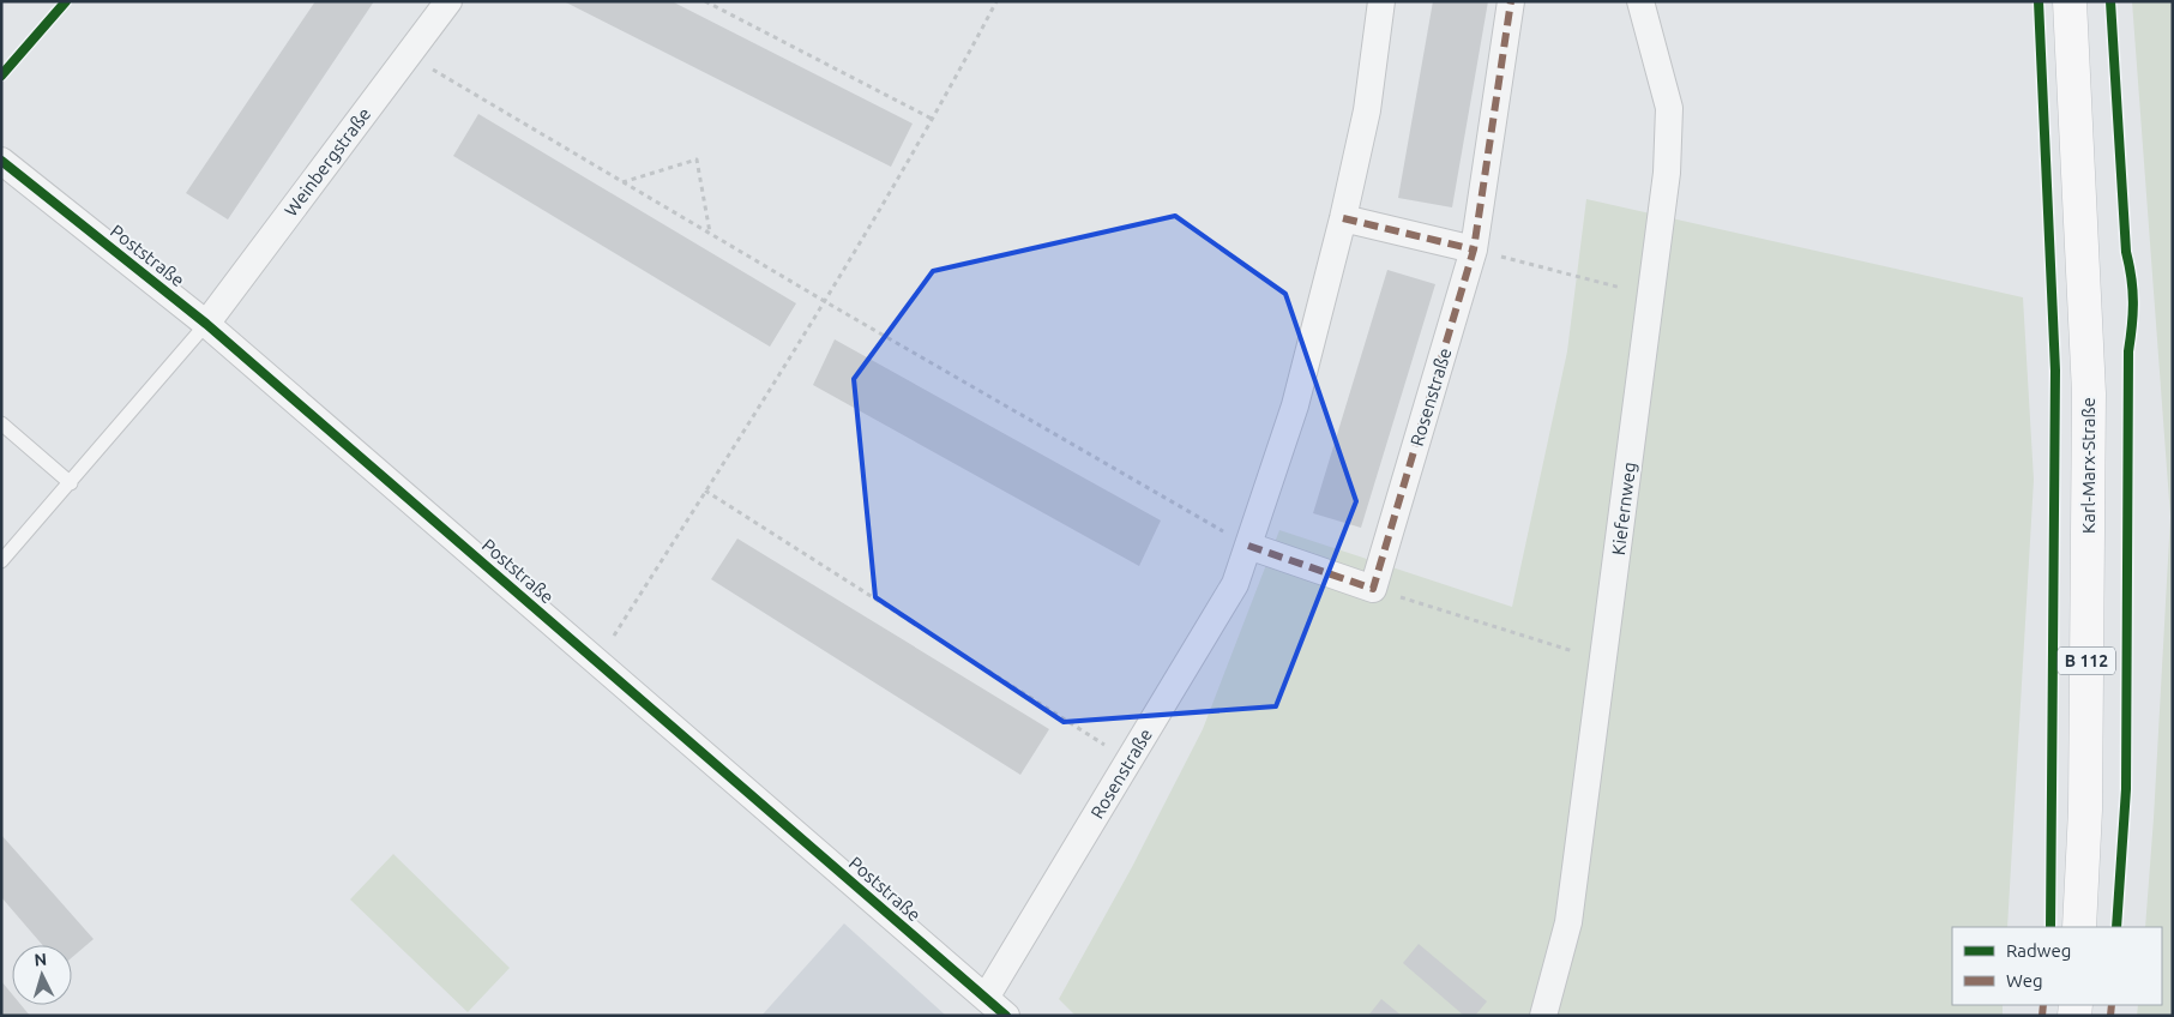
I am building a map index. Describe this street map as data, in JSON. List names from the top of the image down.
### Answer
{
  "streets": {
    "main road": ["Karl-Marx-Straße", "B 112"],
    "street": [
      "Weinbergstraße",
      "Poststraße",
      "Rosenstraße",
      "Kiefernweg"
    ]
  },
  "crossings": [
    ["Weinbergstraße", "Poststraße"],
    ["Poststraße", "Rosenstraße"]
  ],
  "legend": ["Radweg", "Weg"],
  "north": "top"
}
